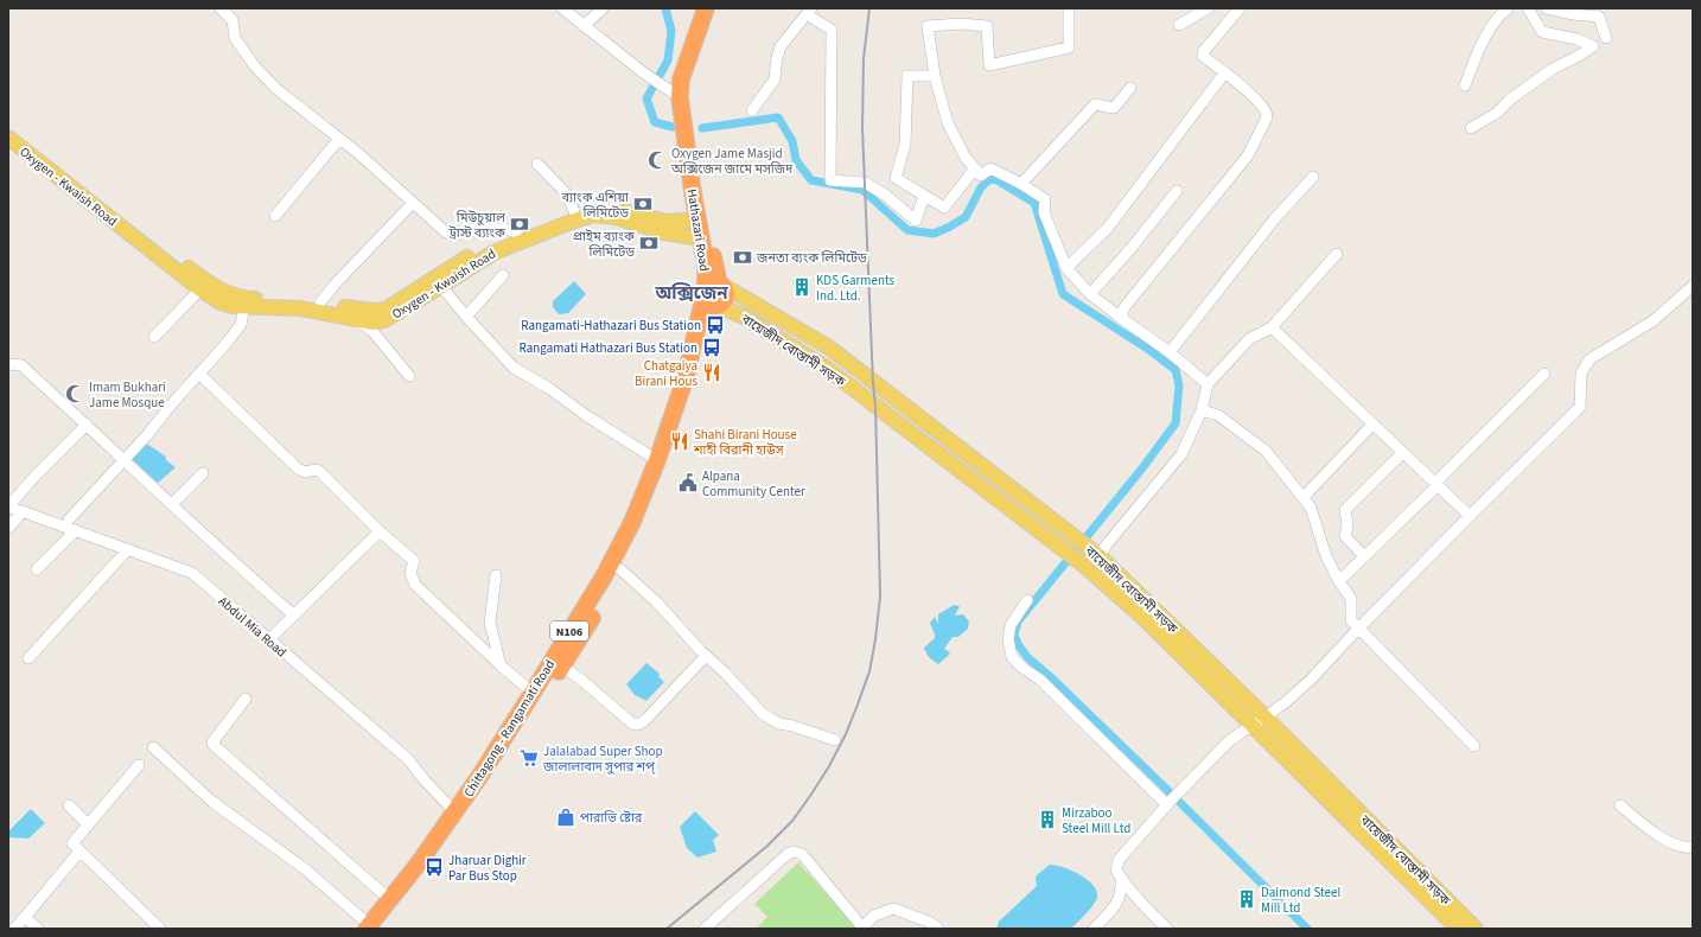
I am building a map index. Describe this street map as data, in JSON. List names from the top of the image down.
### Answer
{
  "streets": {
    "highway": ["Hathazari Road", "N106", "Chittagong - Rangamati Road"],
    "main road": ["Oxygen - Kwaish Road", "বায়েজীদ বোস্তামী সড়ক"],
    "street": ["Abdul Mia Road"]
  },
  "crossings": [
    ["Oxygen - Kwaish Road", "Hathazari Road"],
    ["Hathazari Road", "বায়েজীদ বোস্তামী সড়ক"],
    ["Hathazari Road", "Chittagong - Rangamati Road"],
    ["বায়েজীদ বোস্তামী সড়ক", "Chittagong - Rangamati Road"],
    ["Abdul Mia Road", "Chittagong - Rangamati Road"]
  ],
  "districts": ["অক্সিজেন"],
  "places": {
    "mosque": ["Oxygen Jame Masjid অক্সিজেন জামে মসজিদ", "Imam Bukhari Jame Mosque"],
    "bank": [
      "ব্যাংক এশিয়া লিমিটেড",
      "মিউচুয়াল ট্রাস্ট ব্যাংক",
      "প্রাইম ব্যাংক লিমিটেড",
      "জনতা ব্যংক লিমিটেড"
    ],
    "building": ["KDS Garments Ind. Ltd.", "Mirzaboo Steel Mill Ltd", "Daimond Steel Mill Ltd"],
    "bus stop": ["Rangamati-Hathazari Bus Station", "Rangamati Hathazari Bus Station", "Jharuar Dighir Par Bus Stop"],
    "restaurant": ["Chatgaiya Birani Hous", "Shahi Birani House শাহী বিরানী হাউস"],
    "public building": ["Alpana Community Center"],
    "supermarket": ["Jalalabad Super Shop জালালাবাদ সুপার শপ্"],
    "shop": ["পারাভি ষ্টোর"]
  }
}
